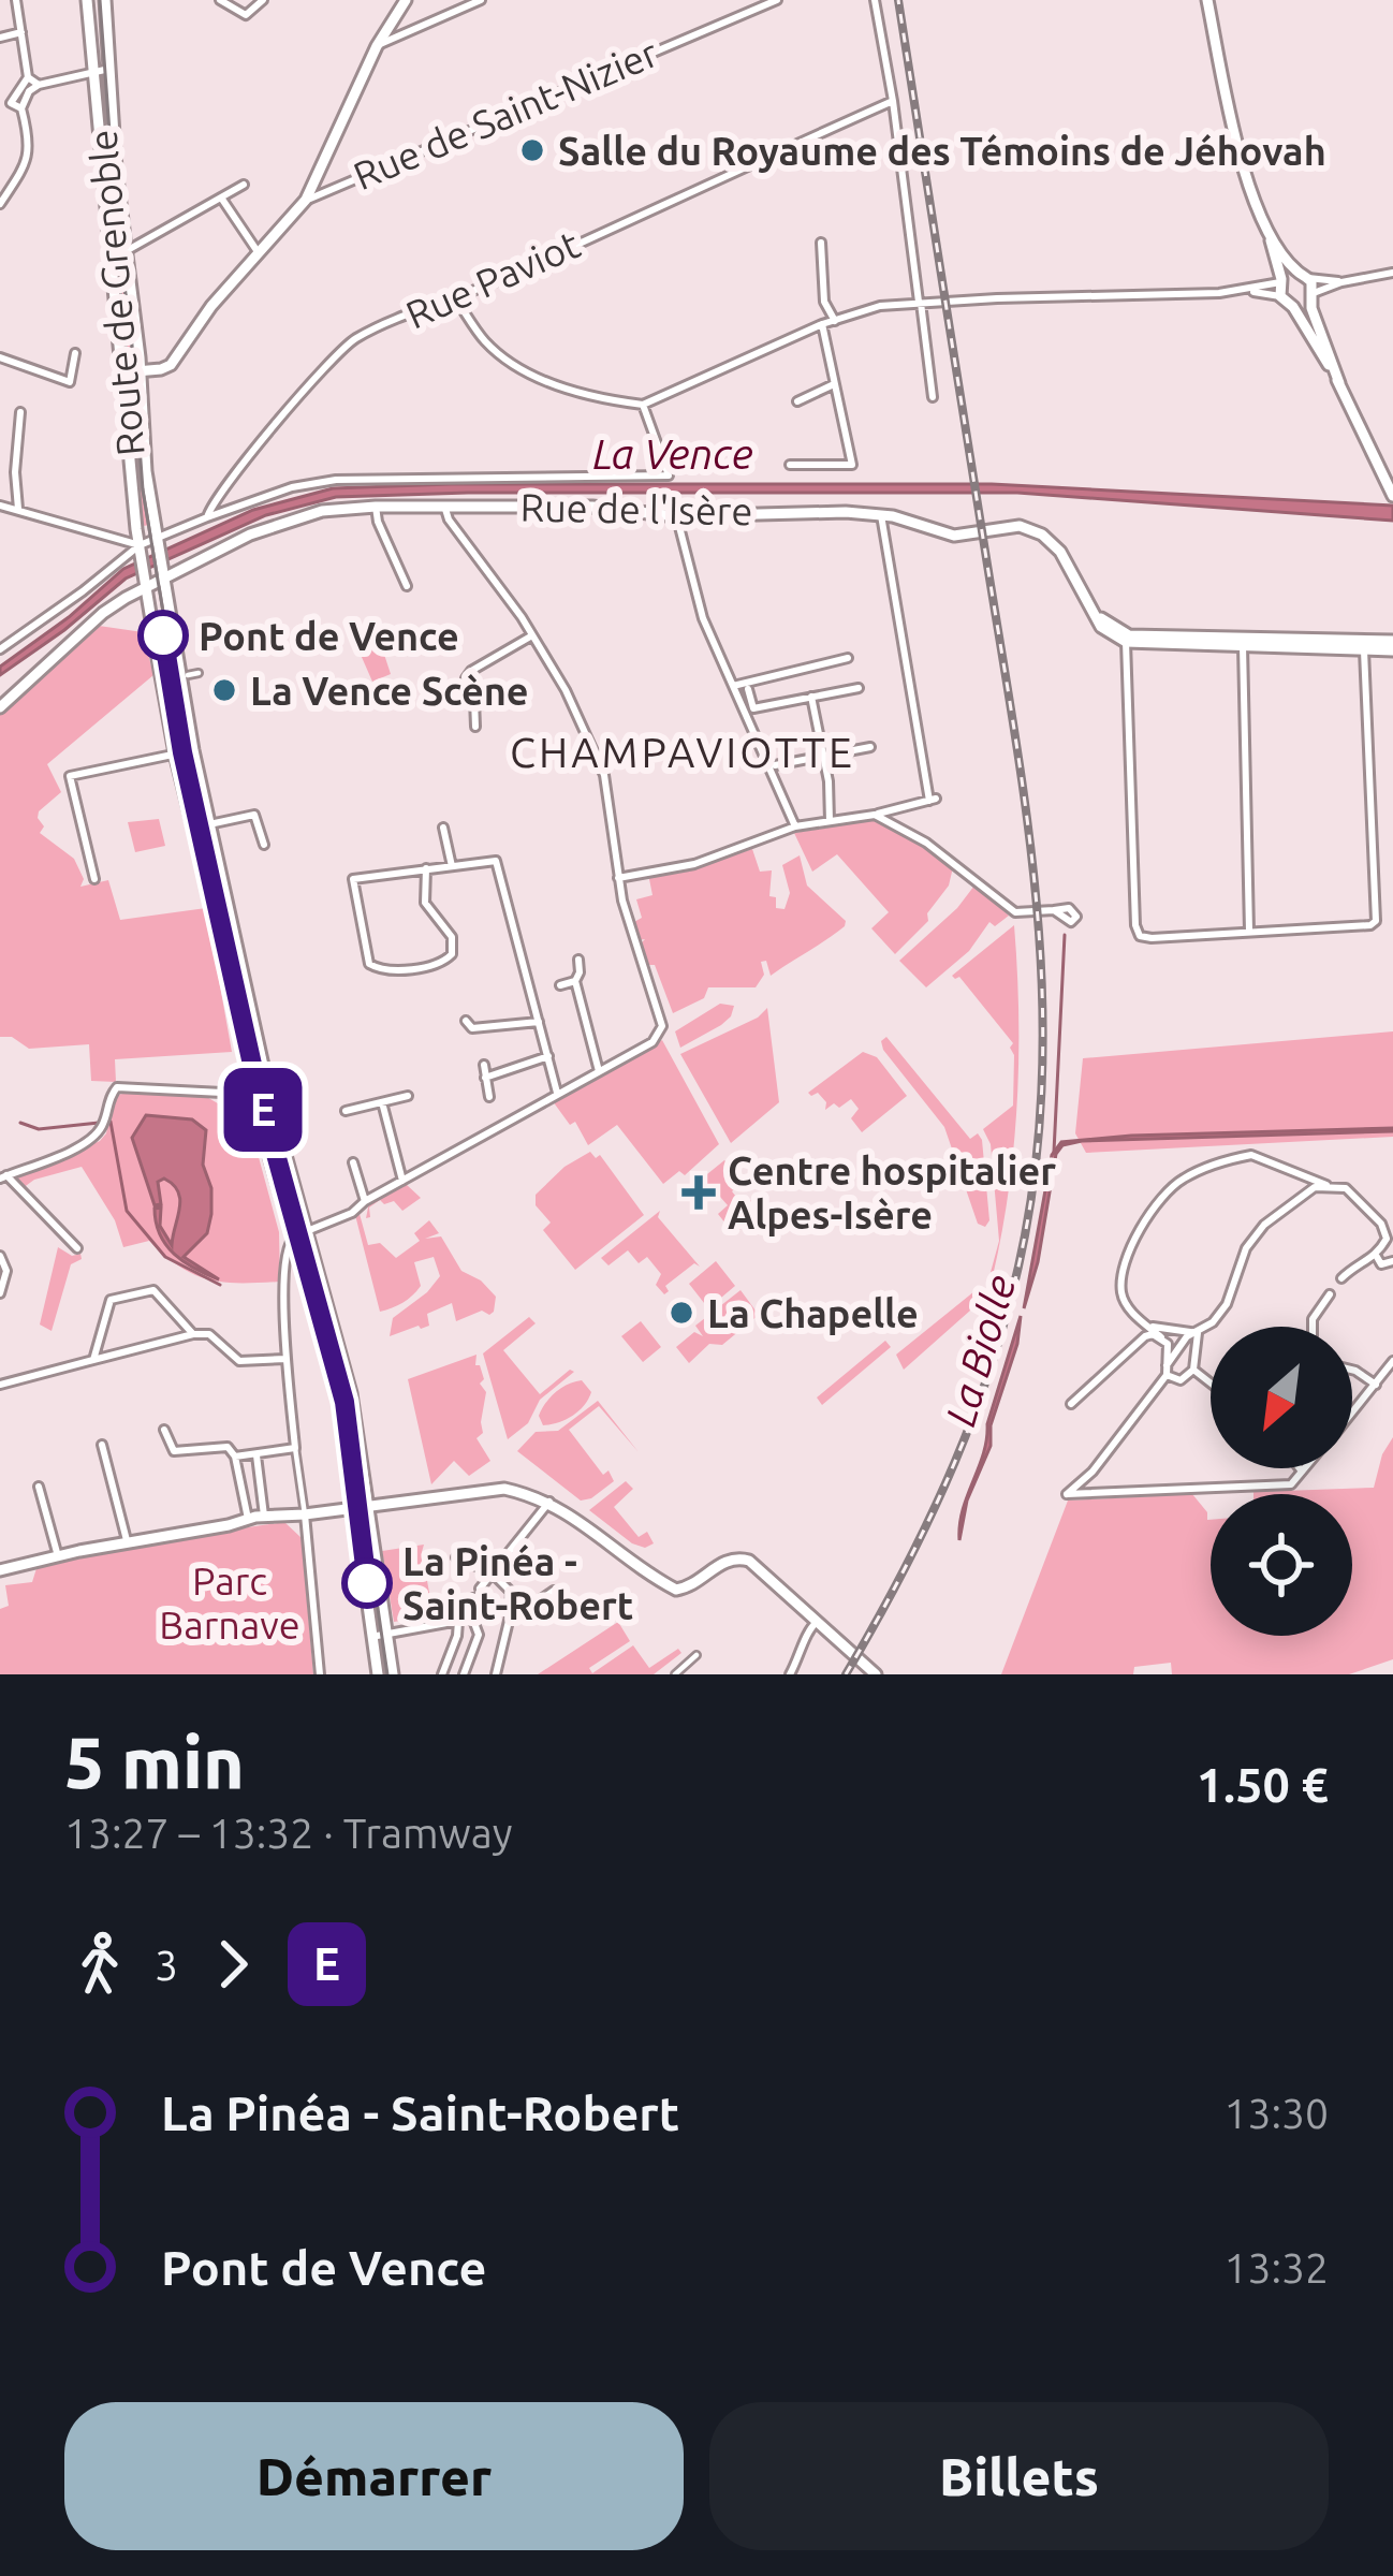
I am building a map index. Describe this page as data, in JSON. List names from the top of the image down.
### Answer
{
  "streets": {
    "street": [
      "Rue de Saint-Nizier",
      "Rue Paviot",
      "Route de Grenoble",
      "Rue de l'Isère"
    ]
  },
  "crossings": [
    ["Route de Grenoble", "Rue de l'Isère"]
  ],
  "districts": ["CHAMPAVIOTTE"],
  "water": ["La Vence", "La Biolle"],
  "parks": ["Parc Barnave"],
  "places": {
    "other": [
      "Salle du Royaume des Témoins de Jéhovah",
      "Pont de Vence",
      "La Vence Scène",
      "La Chapelle",
      "La Pinéa - Saint-Robert"
    ],
    "health": ["Centre hospitalier Alpes-Isère"]
  },
  "lines": ["tram line E"],
  "north": "bottom left",
  "page": {
    "on_map": "E",
    "heading": ["5 min", "13:27 – 13:32 · Tramway", "1.50 €"],
    "legs": ["3", "E"],
    "list": [
      {
        "name": "La Pinéa - Saint-Robert",
        "value": "13:30"
      },
      {
        "name": "Pont de Vence",
        "value": "13:32"
      }
    ],
    "buttons": ["Démarrer", "Billets"]
  }
}
